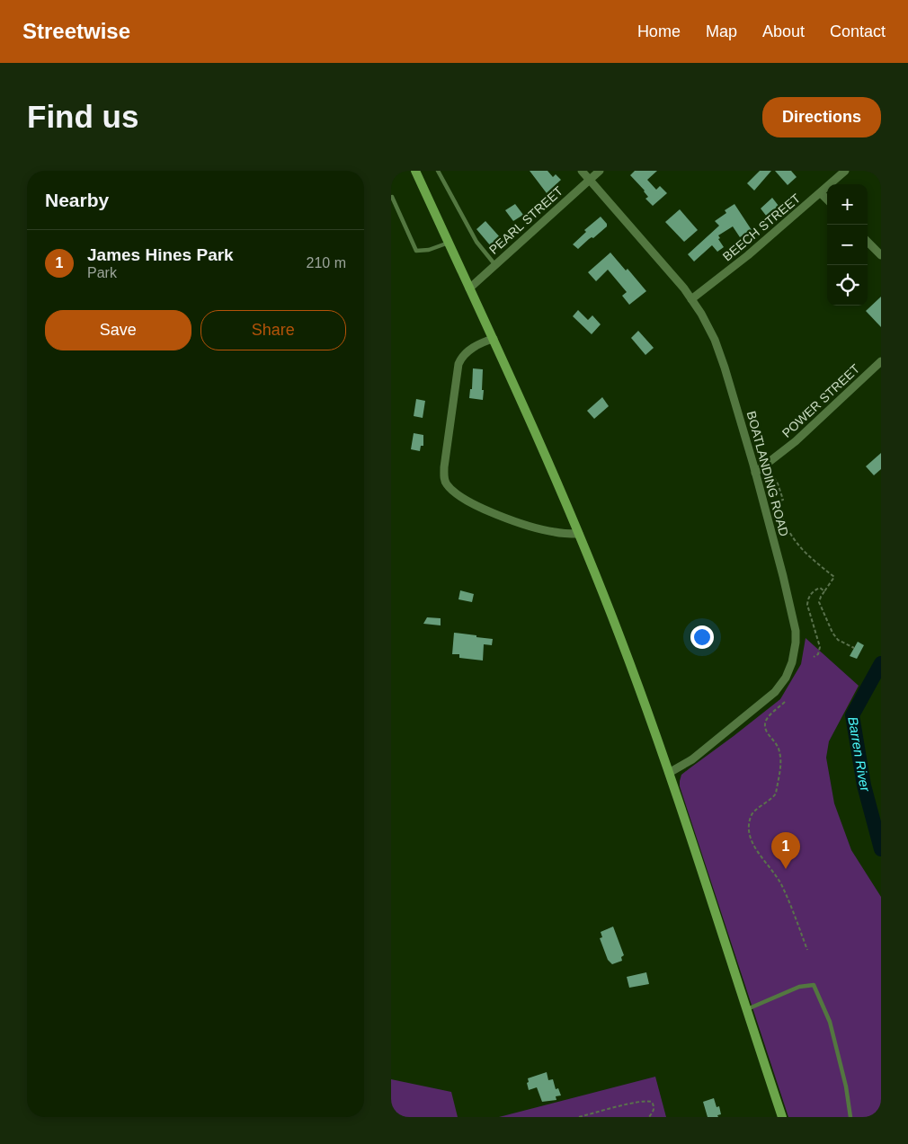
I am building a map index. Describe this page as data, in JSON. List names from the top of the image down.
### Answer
{
  "streets": {
    "street": [
      "PEARL STREET",
      "BEECH STREET",
      "POWER STREET",
      "BOATLANDING ROAD"
    ]
  },
  "crossings": [
    ["PEARL STREET", "BOATLANDING ROAD"],
    ["BEECH STREET", "BOATLANDING ROAD"],
    ["POWER STREET", "BOATLANDING ROAD"]
  ],
  "water": ["Barren River"],
  "page": {
    "header": "Streetwise",
    "nav": [
      "Home",
      "Map",
      "About",
      "Contact"
    ],
    "buttons": [
      "Directions",
      ["Save", "Share"]
    ],
    "title": "Find us",
    "heading": "Nearby",
    "map_buttons": ["+", "−"],
    "list": [
      {
        "mark": "1",
        "name": "James Hines Park",
        "note": "Park",
        "value": "210 m"
      }
    ],
    "pins": "1"
  }
}
